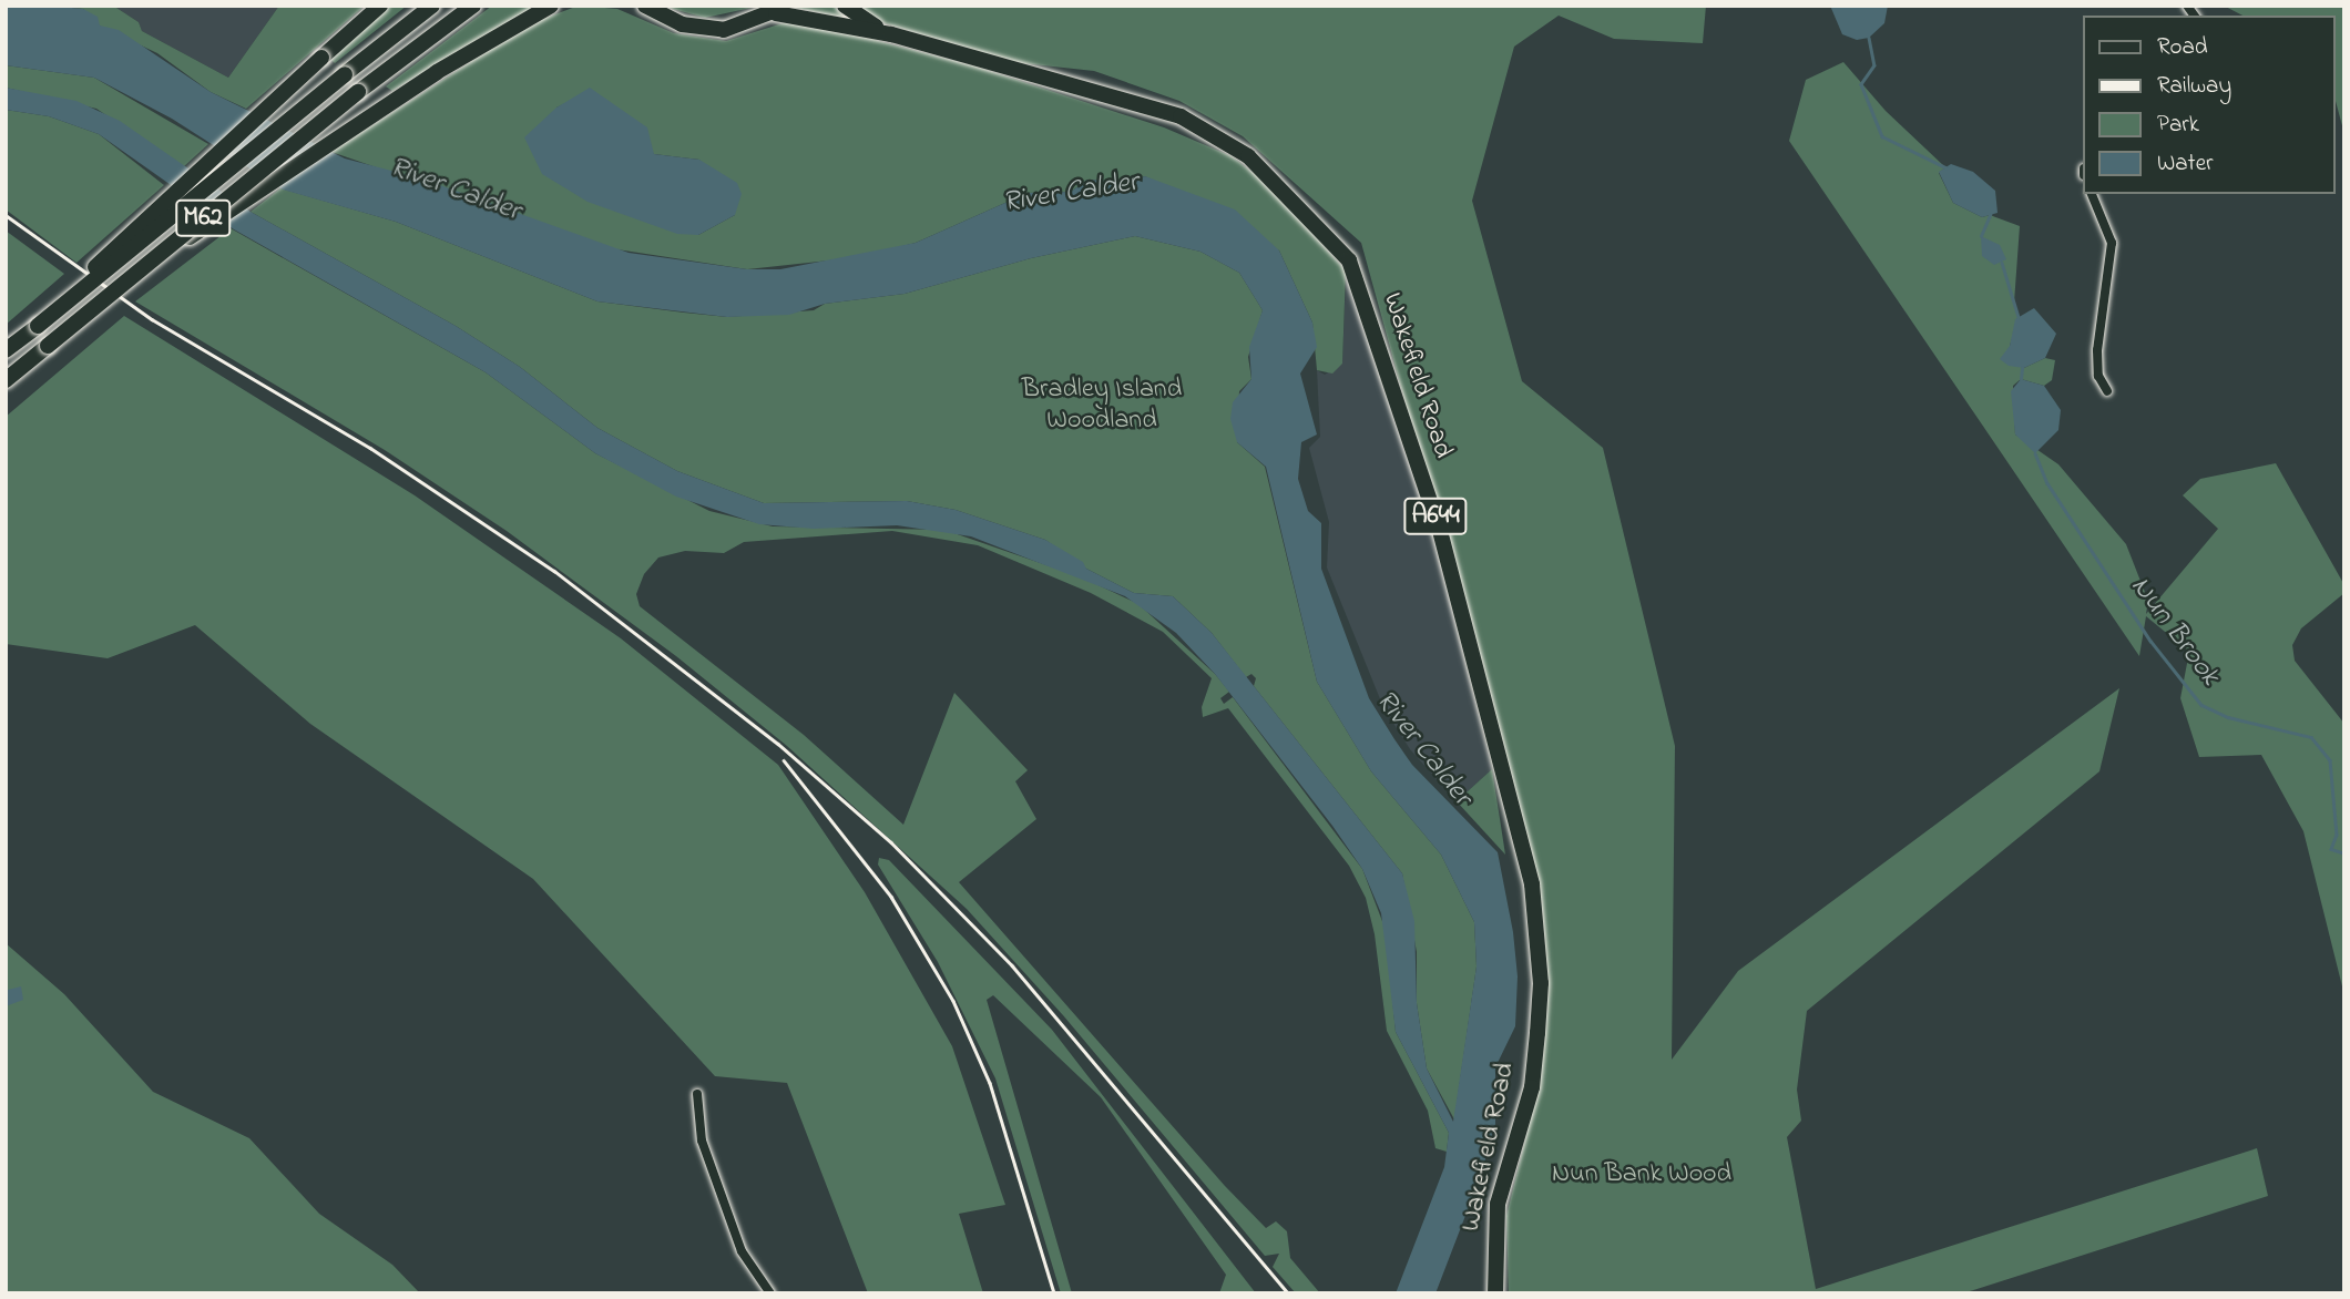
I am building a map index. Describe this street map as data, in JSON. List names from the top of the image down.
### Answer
{
  "streets": {
    "highway": ["M62", "Wakefield Road", "A644"]
  },
  "crossings": [
    ["Wakefield Road", "A644"]
  ],
  "water": ["River Calder", "Nun Brook"],
  "parks": ["Bradley Island Woodland", "Nun Bank Wood"],
  "legend": [
    "Road",
    "Railway",
    "Park",
    "Water"
  ]
}
